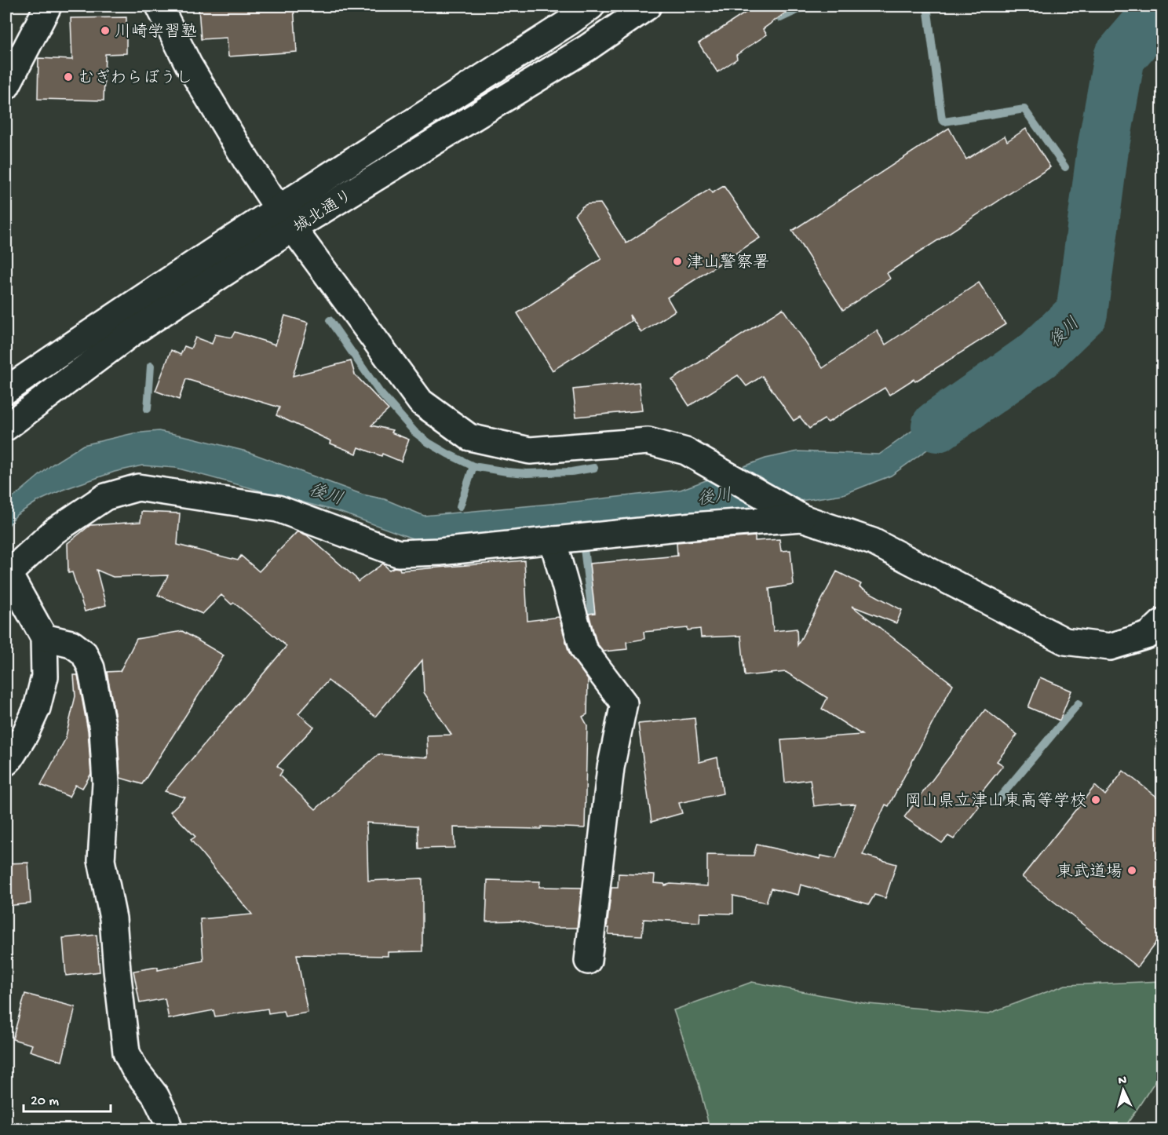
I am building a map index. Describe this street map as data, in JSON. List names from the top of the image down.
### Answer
{
  "streets": {
    "street": ["城北通り"]
  },
  "water": ["後川"],
  "places": [
    "川崎学習塾",
    "むぎわらぼうし",
    "津山警察署",
    "岡山県立津山東高等学校",
    "東武道場"
  ],
  "scale_bar": "20 m",
  "north": "top"
}
